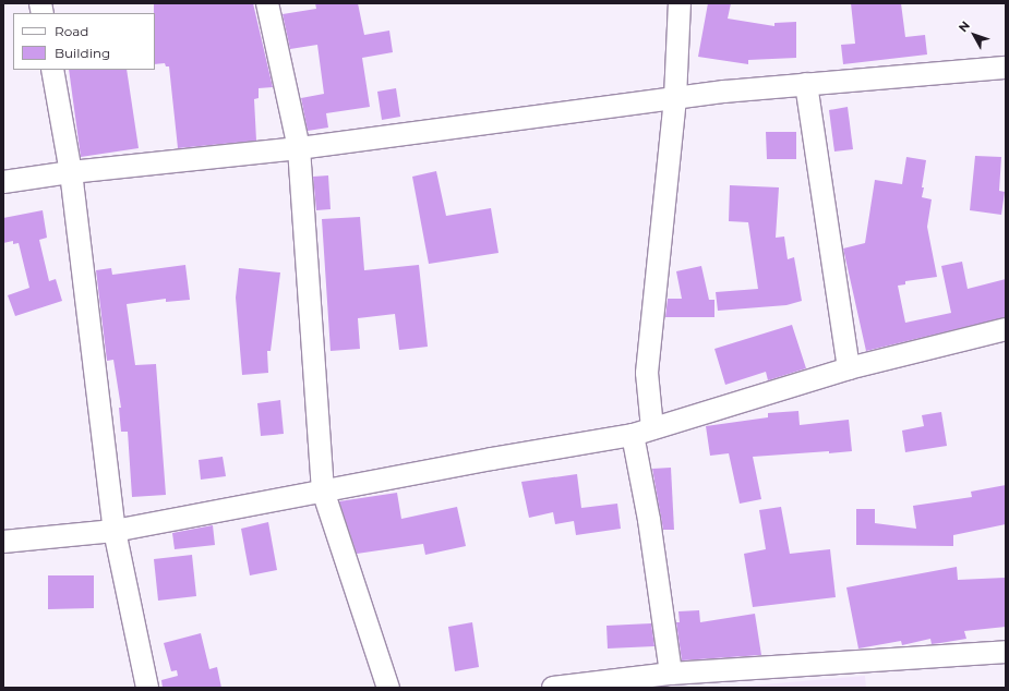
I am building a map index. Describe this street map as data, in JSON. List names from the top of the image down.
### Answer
{
  "legend": ["Road", "Building"],
  "north": "top left"
}
